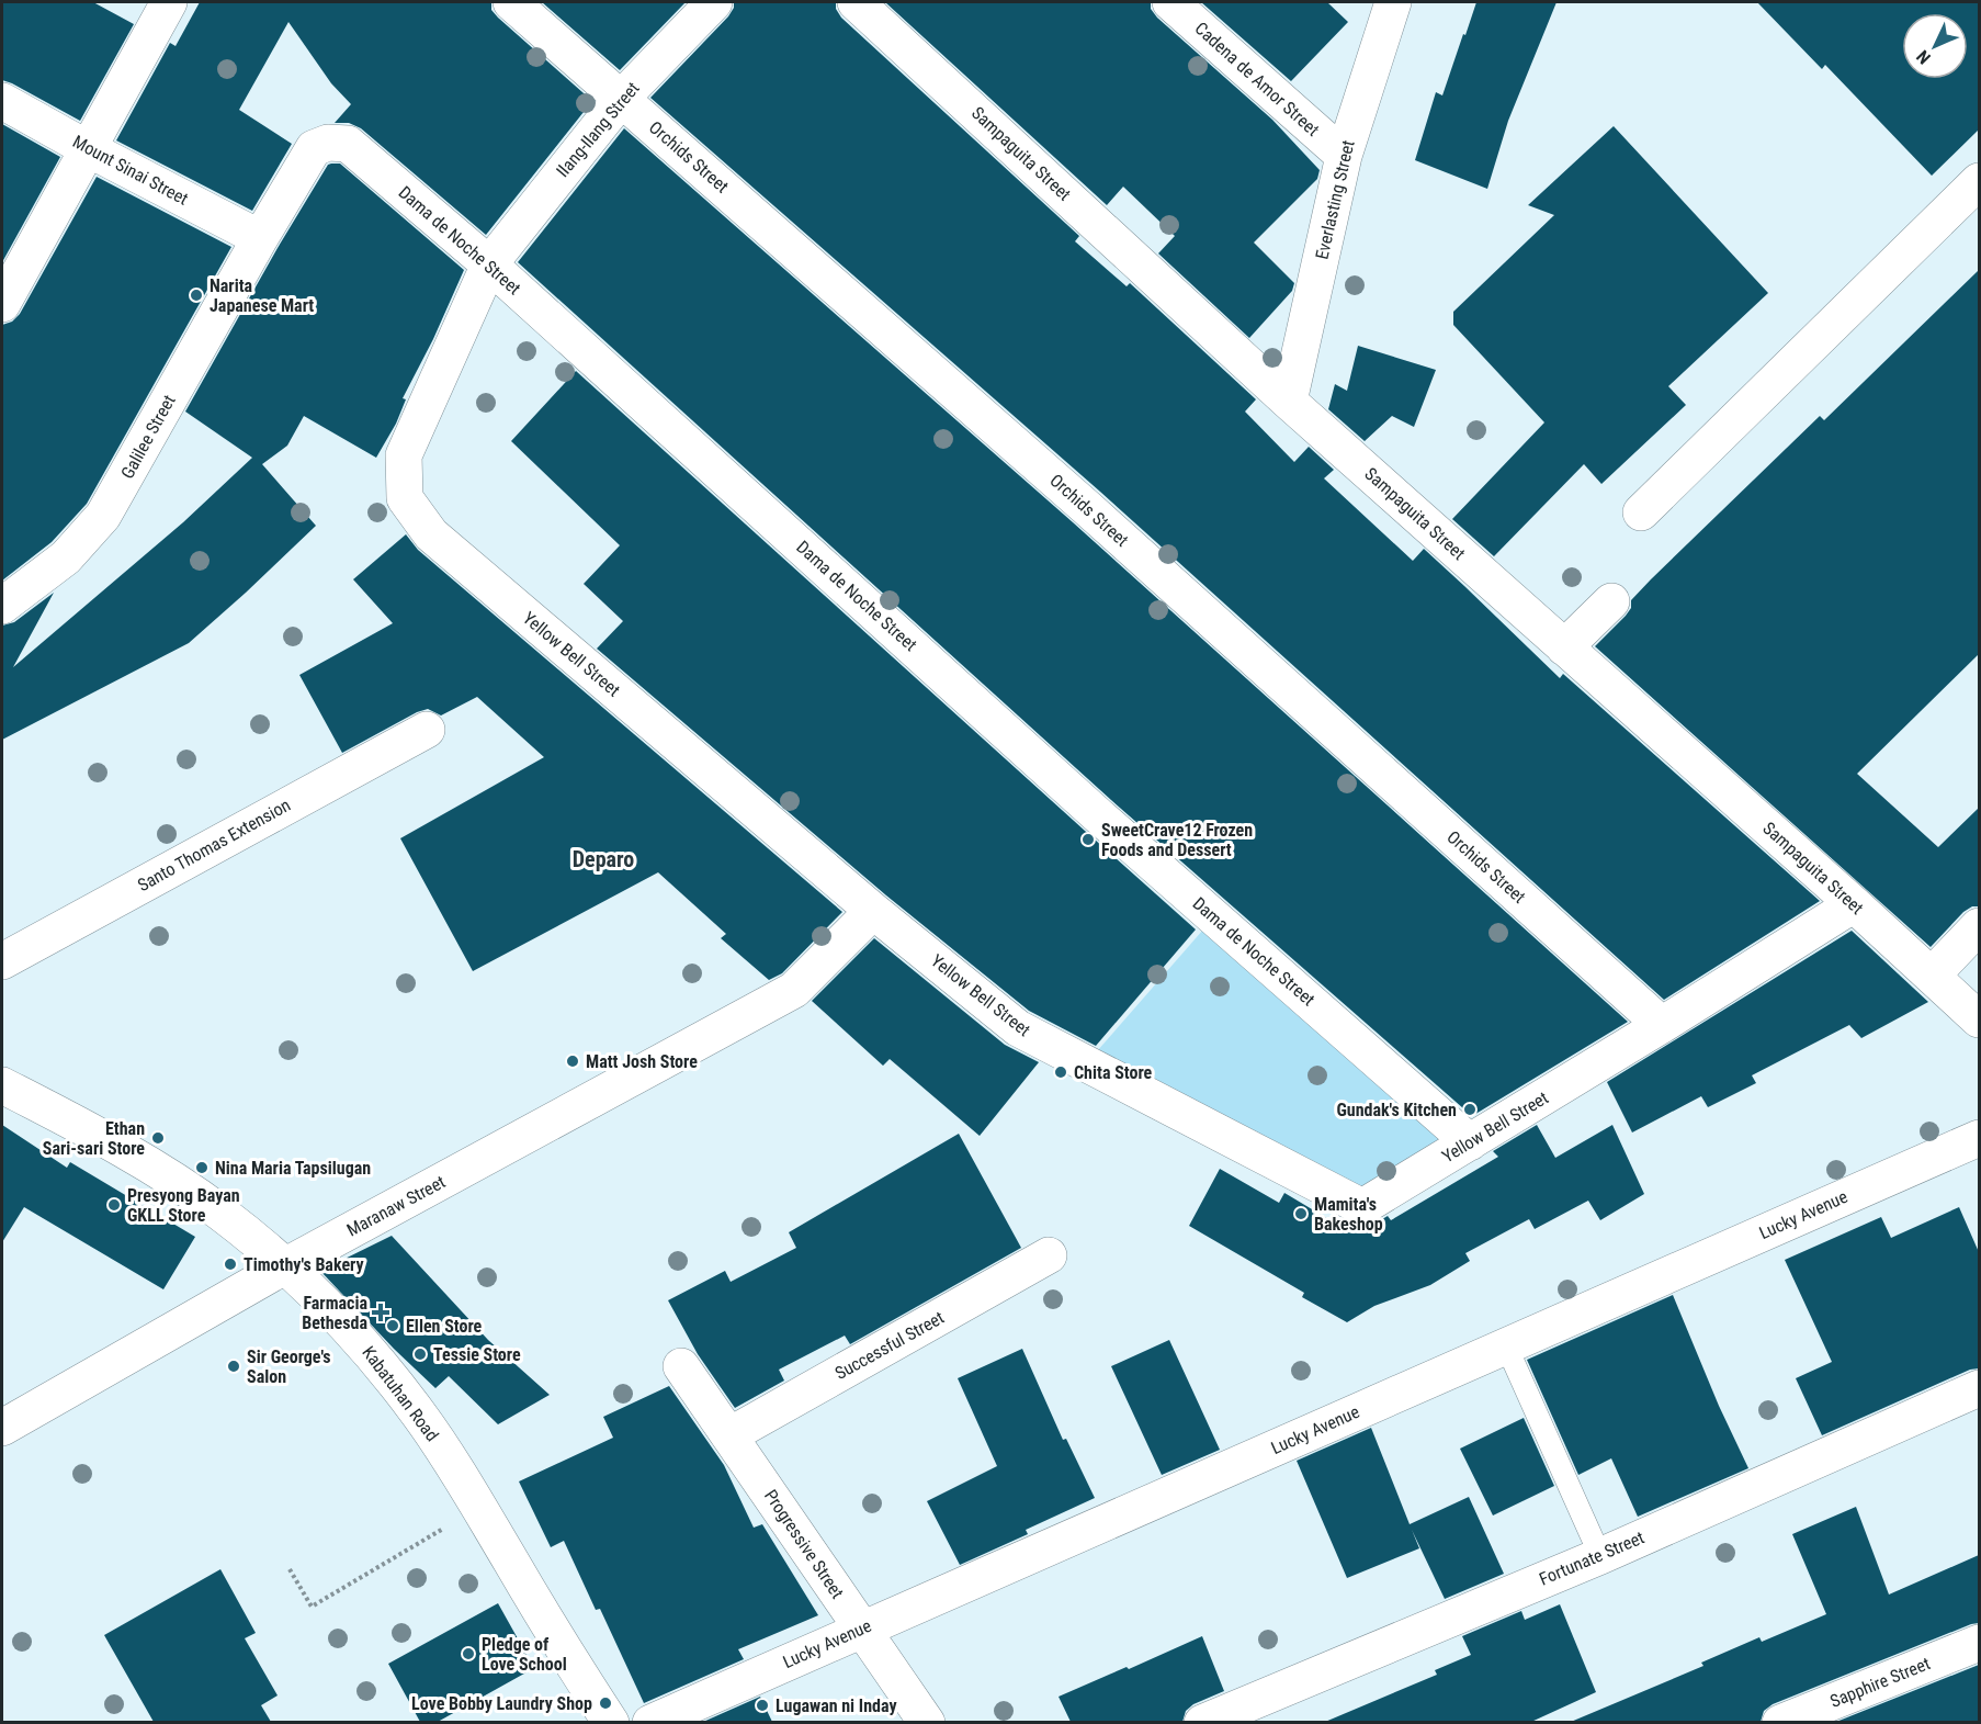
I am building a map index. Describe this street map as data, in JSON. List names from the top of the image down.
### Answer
{
  "streets": {
    "street": [
      "Cadena de Amor Street",
      "Ilang-Ilang Street",
      "Sampaguita Street",
      "Orchids Street",
      "Mount Sinai Street",
      "Everlasting Street",
      "Dama de Noche Street",
      "Galilee Street",
      "Yellow Bell Street",
      "Santo Thomas Extension",
      "Maranaw Street",
      "Lucky Avenue",
      "Successful Street",
      "Kabatuhan Road",
      "Progressive Street",
      "Fortunate Street",
      "Sapphire Street"
    ]
  },
  "crossings": [
    ["Cadena de Amor Street", "Everlasting Street"],
    ["Ilang-Ilang Street", "Orchids Street"],
    ["Ilang-Ilang Street", "Dama de Noche Street"],
    ["Ilang-Ilang Street", "Yellow Bell Street"],
    ["Sampaguita Street", "Everlasting Street"],
    ["Sampaguita Street", "Yellow Bell Street"],
    ["Orchids Street", "Yellow Bell Street"],
    ["Mount Sinai Street", "Dama de Noche Street"],
    ["Mount Sinai Street", "Galilee Street"],
    ["Dama de Noche Street", "Galilee Street"],
    ["Dama de Noche Street", "Yellow Bell Street"],
    ["Yellow Bell Street", "Maranaw Street"],
    ["Maranaw Street", "Kabatuhan Road"],
    ["Lucky Avenue", "Progressive Street"],
    ["Successful Street", "Progressive Street"]
  ],
  "districts": ["Deparo"],
  "places": {
    "other": [
      "Narita Japanese Mart",
      "SweetCrave12 Frozen Foods and Dessert",
      "Matt Josh Store",
      "Chita Store",
      "Gundak's Kitchen",
      "Ethan Sari-sari Store",
      "Nina Maria Tapsilugan",
      "Presyong Bayan GKLL Store",
      "Mamita's Bakeshop",
      "Timothy's Bakery",
      "Ellen Store",
      "Tessie Store",
      "Sir George's Salon",
      "Pledge of Love School",
      "Love Bobby Laundry Shop",
      "Lugawan ni Inday"
    ],
    "health": ["Farmacia Bethesda"]
  },
  "north": "bottom left"
}
